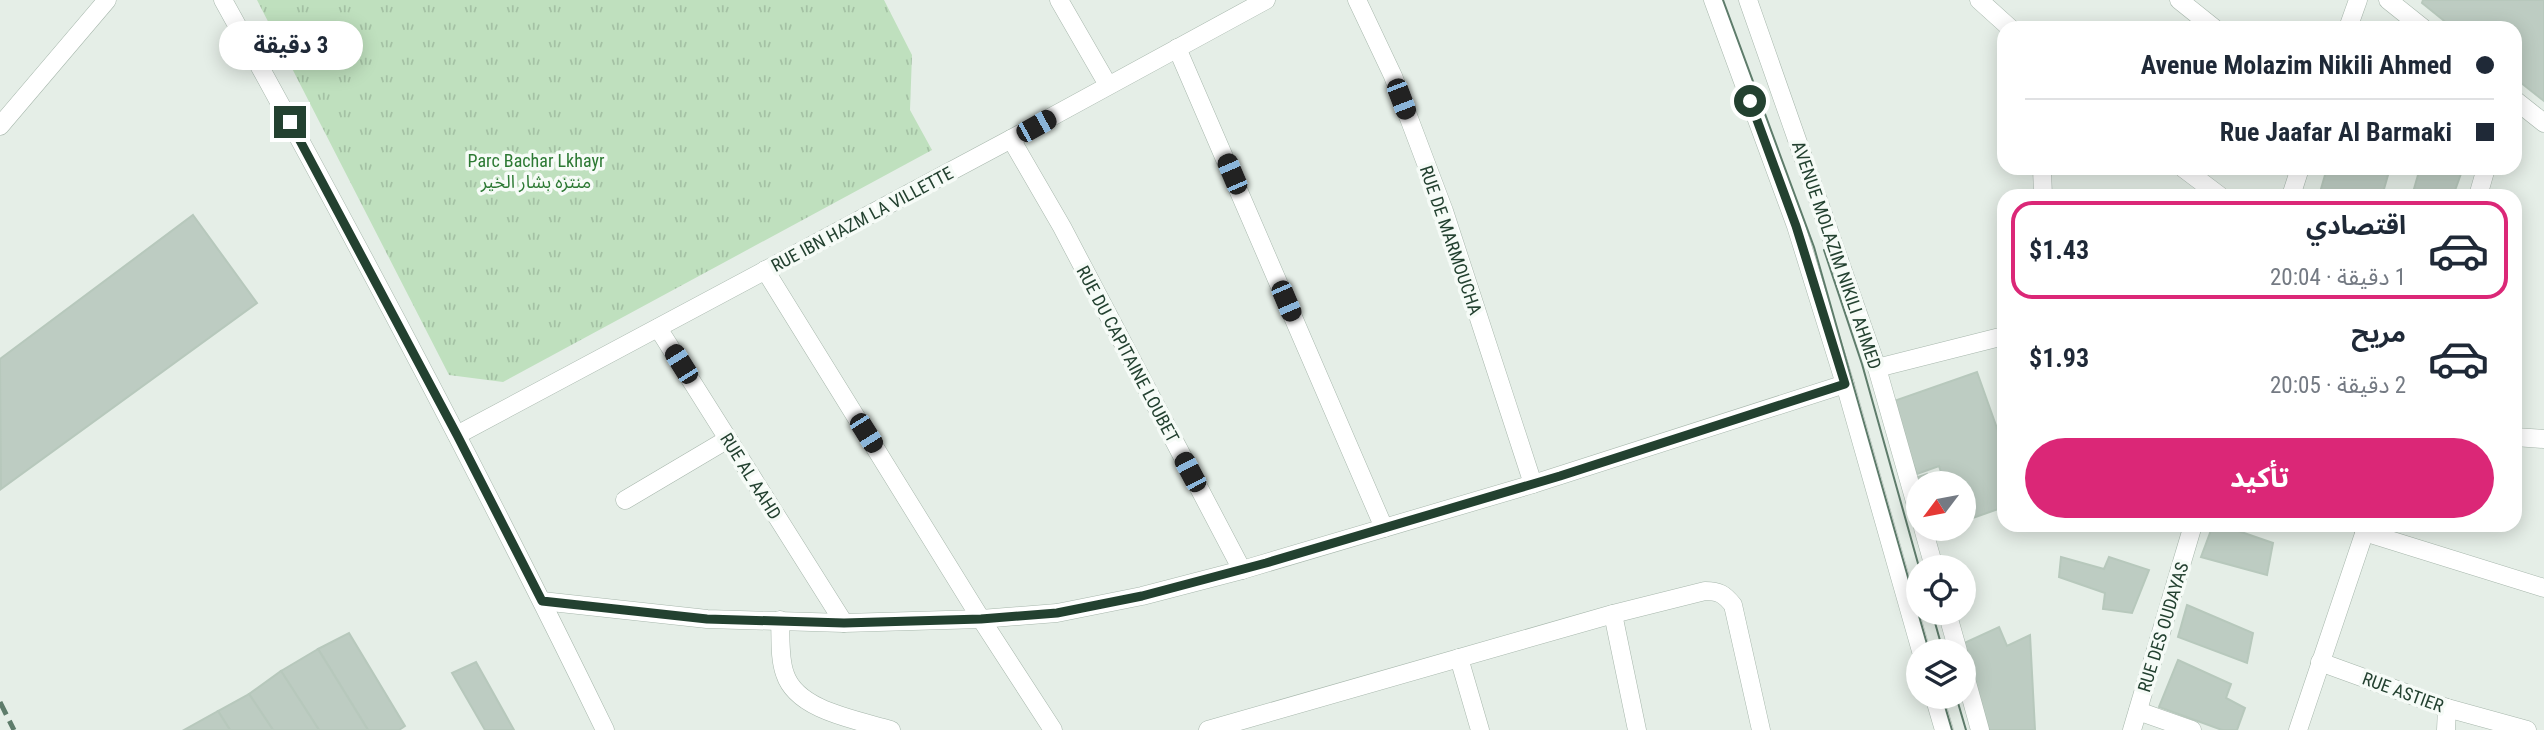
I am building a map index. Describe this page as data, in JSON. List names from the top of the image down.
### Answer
{
  "streets": {
    "street": [
      "RUE IBN HAZM LA VILLETTE",
      "RUE DE MARMOUCHA",
      "AVENUE MOLAZIM NIKILI AHMED",
      "RUE DU CAPITAINE LOUBET",
      "RUE AL AAHD",
      "RUE DES OUDAYAS",
      "RUE ASTIER"
    ]
  },
  "crossings": [
    ["RUE IBN HAZM LA VILLETTE", "RUE DU CAPITAINE LOUBET"],
    ["RUE IBN HAZM LA VILLETTE", "RUE AL AAHD"]
  ],
  "parks": ["Parc Bachar Lkhayr منتزه بشار الخير"],
  "north": "bottom left",
  "page": {
    "bubble": "3 دقيقة",
    "banner": ["Avenue Molazim Nikili Ahmed", "Rue Jaafar Al Barmaki"],
    "list": [
      {
        "name": "اقتصادي",
        "note": "1 دقيقة · 20:04",
        "value": "$1.43"
      },
      {
        "name": "مريح",
        "note": "2 دقيقة · 20:05",
        "value": "$1.93"
      }
    ],
    "buttons": "تأكيد"
  }
}
